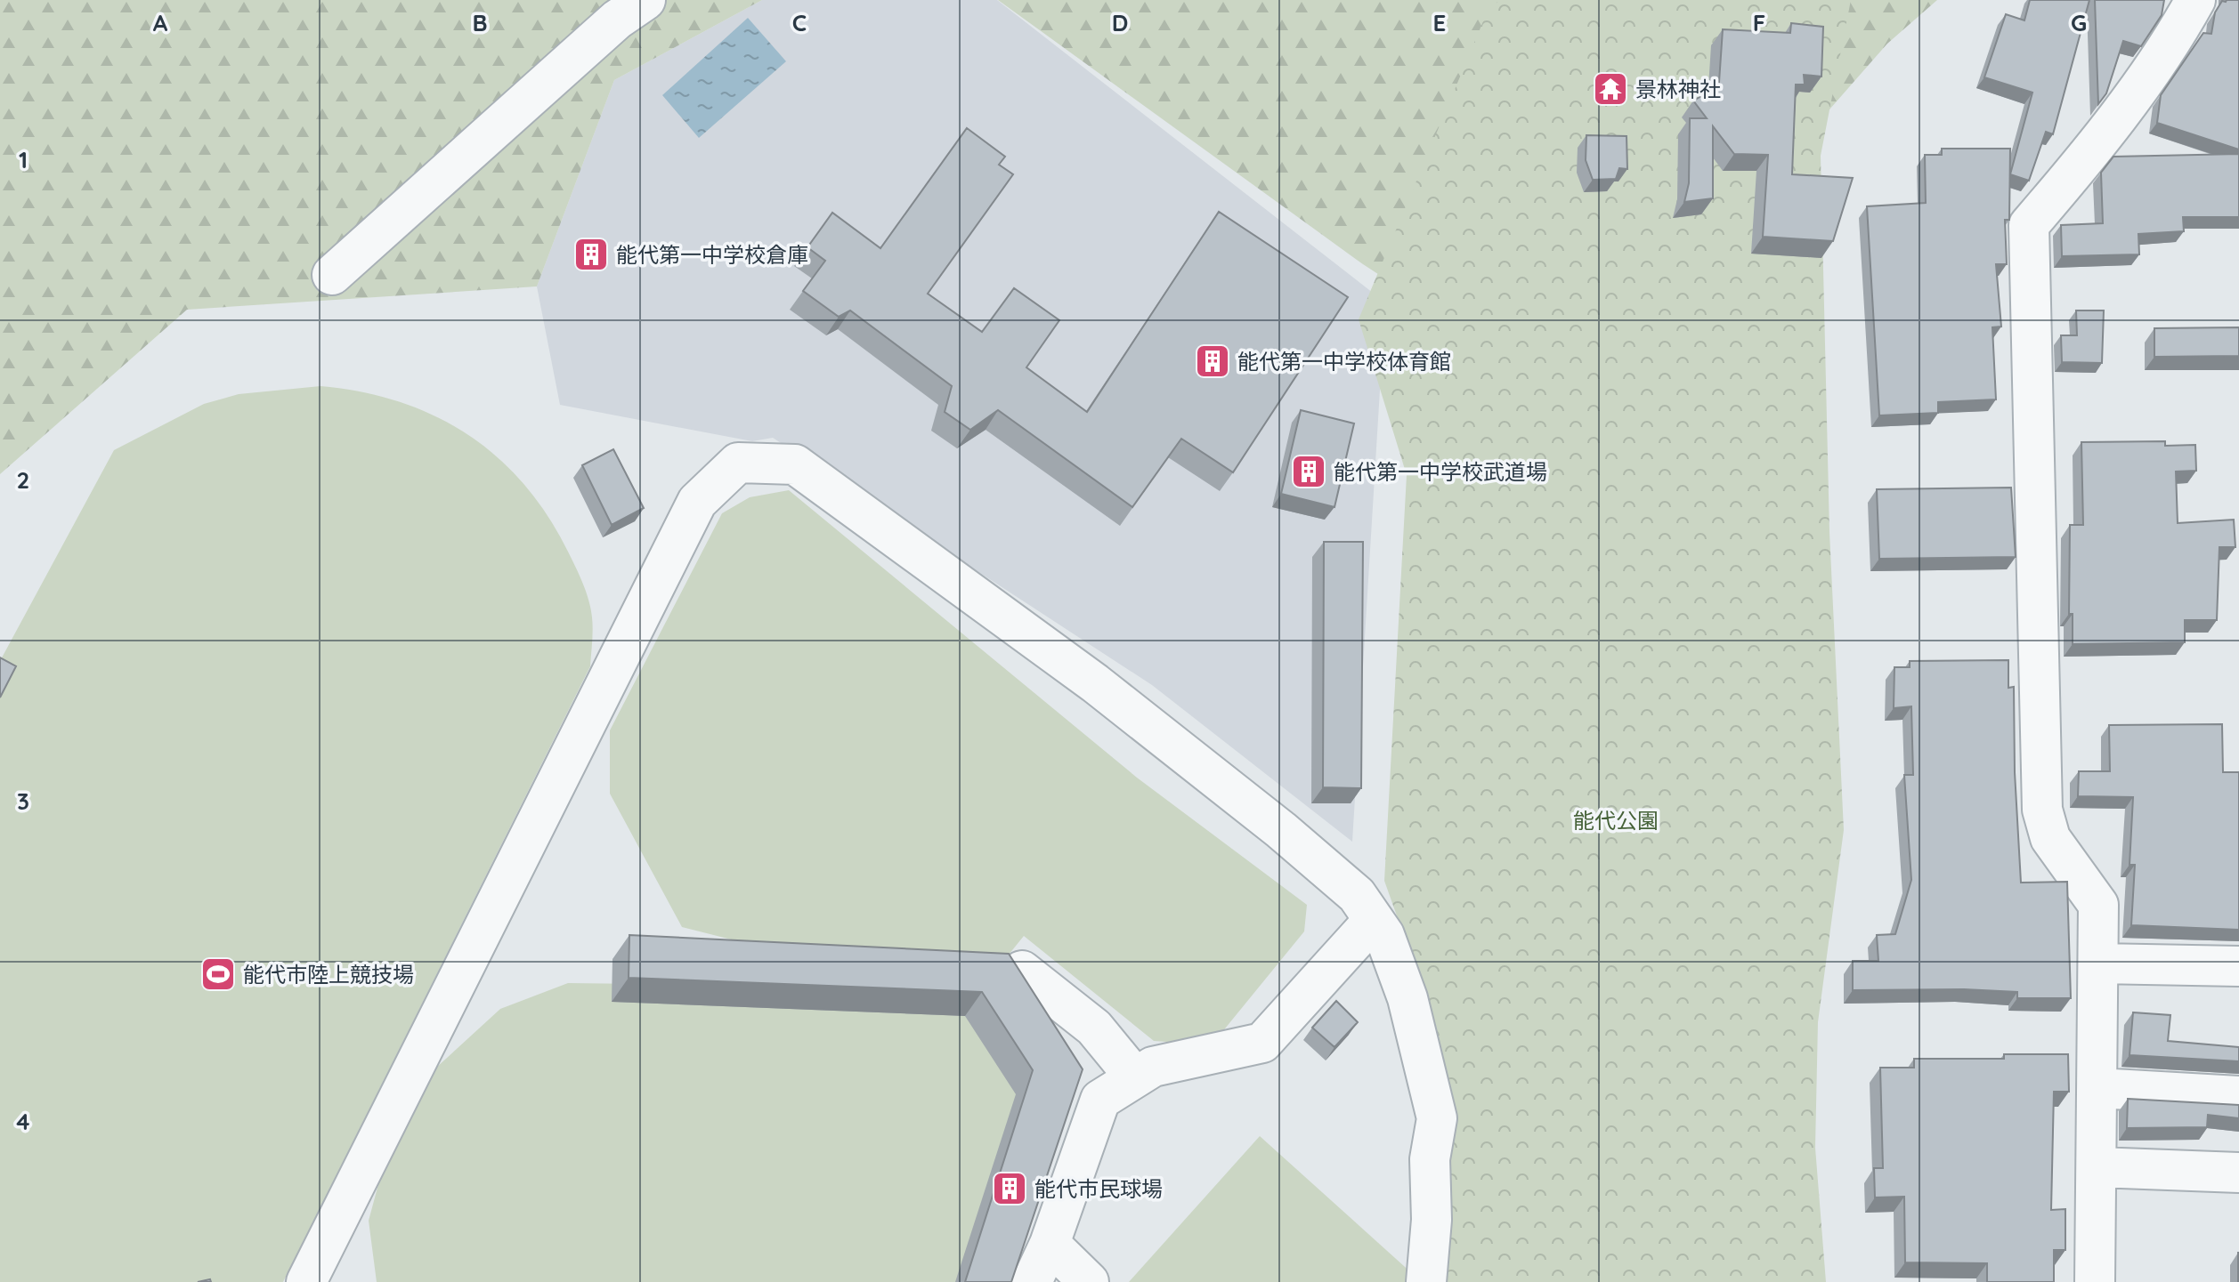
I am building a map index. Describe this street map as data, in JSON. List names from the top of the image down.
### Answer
{
  "parks": ["能代公園"],
  "places": {
    "temple": ["景林神社"],
    "building": [
      "能代第一中学校倉庫",
      "能代第一中学校体育館",
      "能代第一中学校武道場",
      "能代市民球場"
    ],
    "sports": ["能代市陸上競技場"]
  },
  "grid": {
    "columns": [
      "A",
      "B",
      "C",
      "D",
      "E",
      "F",
      "G"
    ],
    "rows": [
      "1",
      "2",
      "3",
      "4"
    ]
  }
}
